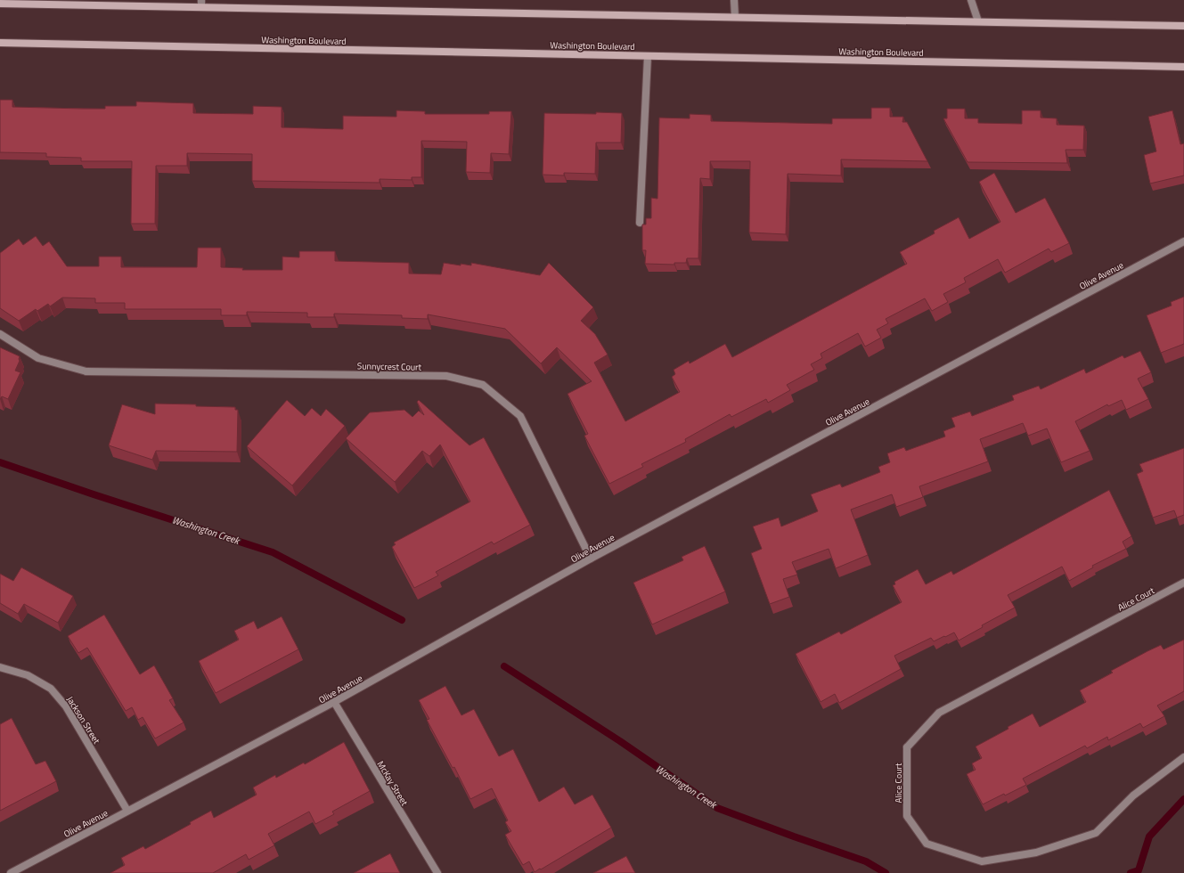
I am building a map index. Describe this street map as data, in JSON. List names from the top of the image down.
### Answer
{
  "streets": {
    "main road": ["Washington Boulevard"],
    "street": [
      "Olive Avenue",
      "Sunnycrest Court",
      "Alice Court",
      "Jackson Street",
      "McKay Street"
    ]
  },
  "crossings": [
    ["Olive Avenue", "Sunnycrest Court"],
    ["Olive Avenue", "Jackson Street"],
    ["Olive Avenue", "McKay Street"]
  ],
  "water": ["Washington Creek"]
}
